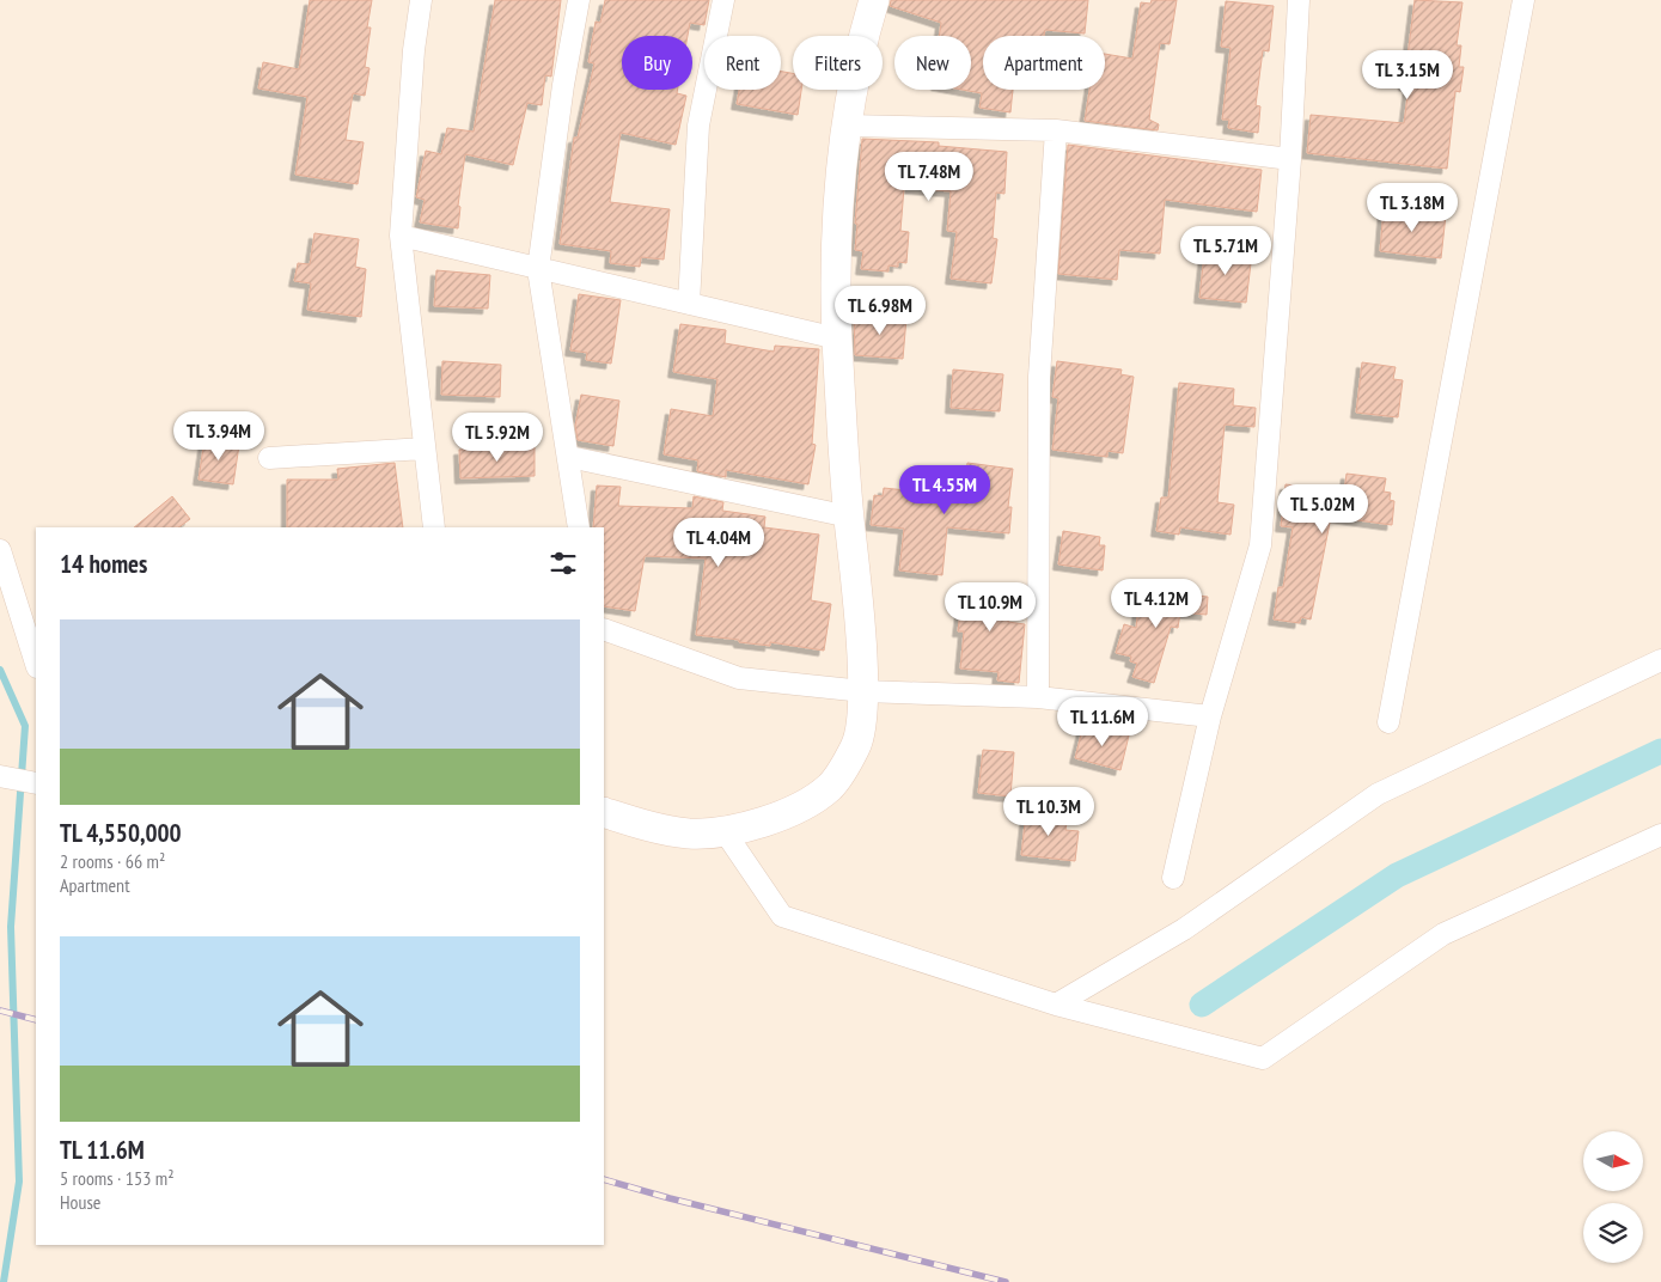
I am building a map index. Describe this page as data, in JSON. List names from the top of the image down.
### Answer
{
  "north": "right",
  "page": {
    "chip": [
      "Buy",
      "Rent",
      "Filters",
      "New",
      "Apartment"
    ],
    "price": [
      "TL 3.15M",
      "TL 7.48M",
      "TL 3.18M",
      "TL 5.71M",
      "TL 6.98M",
      "TL 3.94M",
      "TL 5.92M",
      "TL 4.55M",
      "TL 5.02M",
      "TL 4.04M",
      "TL 4.12M",
      "TL 10.9M",
      "TL 11.6M",
      "TL 10.3M"
    ],
    "heading": "14 homes",
    "list": [
      {
        "name": "TL 4,550,000",
        "note": "2 rooms · 66 m² · Apartment"
      },
      {
        "name": "TL 11.6M",
        "note": "5 rooms · 153 m² · House"
      }
    ]
  }
}
